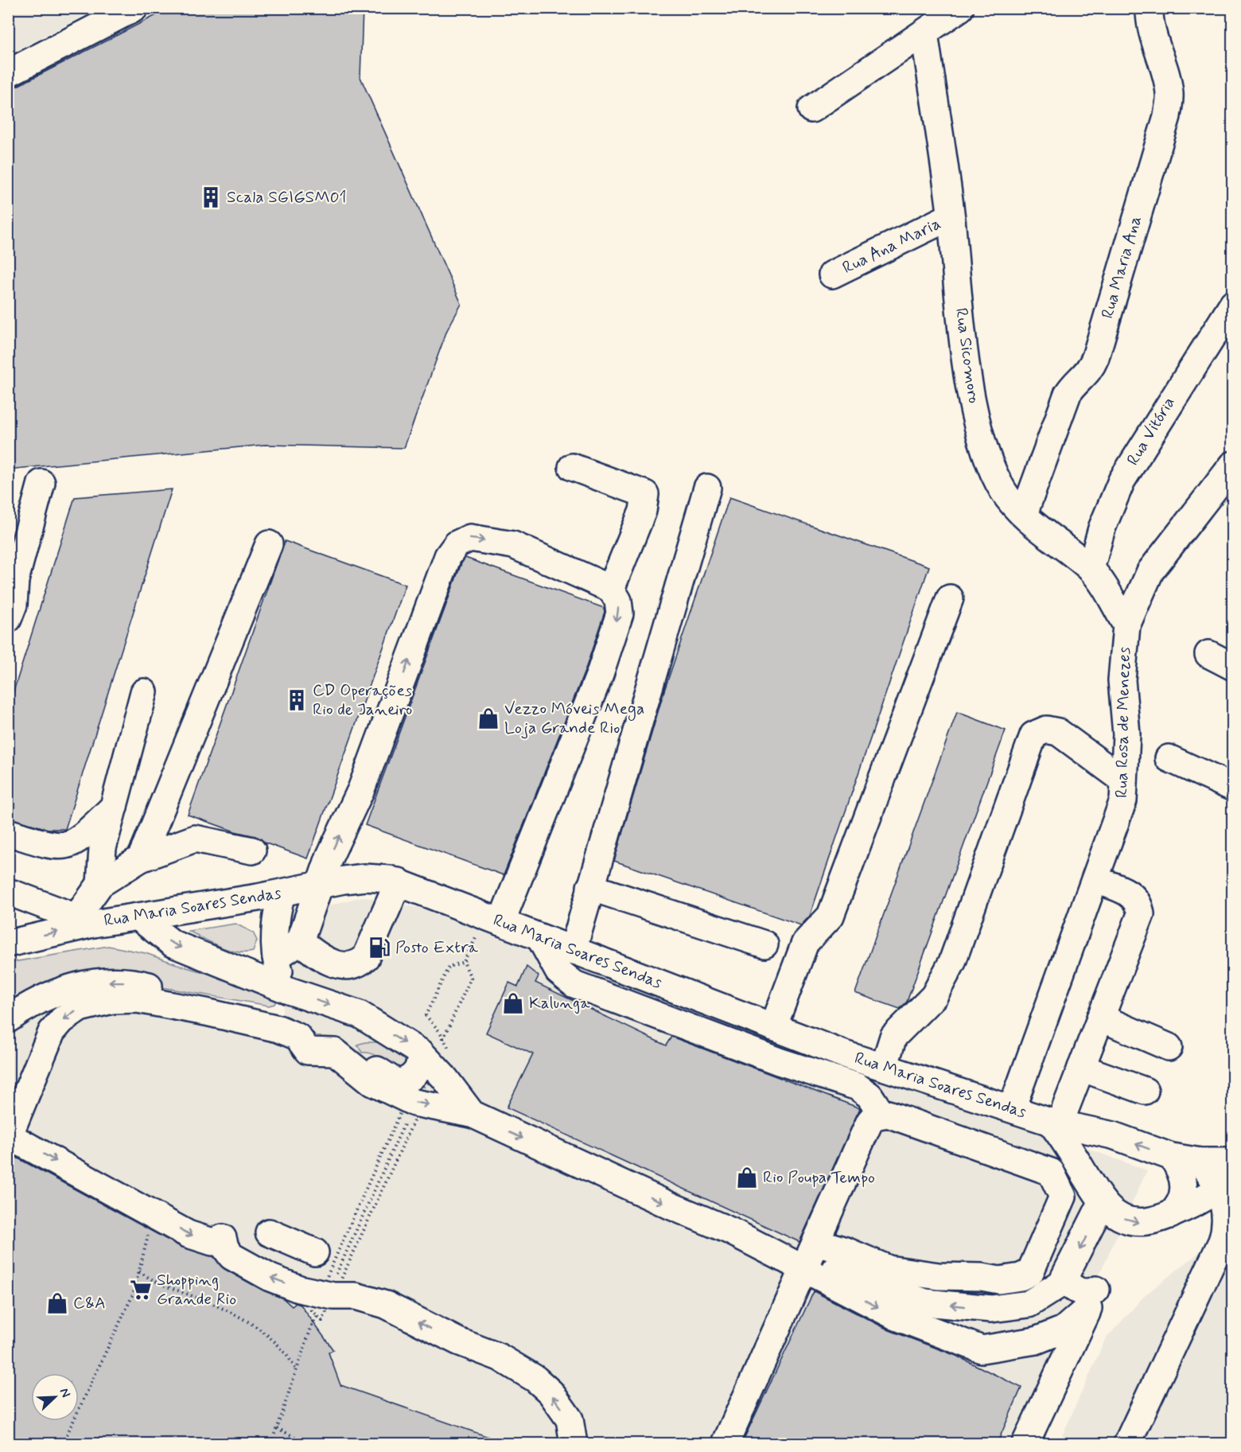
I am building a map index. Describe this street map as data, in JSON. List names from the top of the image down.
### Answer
{
  "streets": {
    "street": [
      "Rua Ana Maria",
      "Rua Maria Ana",
      "Rua Sicomoro",
      "Rua Vitória",
      "Rua Rosa de Menezes",
      "Rua Maria Soares Sendas"
    ]
  },
  "crossings": [
    ["Rua Ana Maria", "Rua Sicomoro"],
    ["Rua Maria Ana", "Rua Sicomoro"],
    ["Rua Sicomoro", "Rua Vitória"],
    ["Rua Sicomoro", "Rua Rosa de Menezes"],
    ["Rua Rosa de Menezes", "Rua Maria Soares Sendas"]
  ],
  "places": {
    "building": ["Scala SGIGSM01", "CD Operações Rio de Janeiro"],
    "shop": [
      "Vezzo Móveis Mega Loja Grande Rio",
      "Kalunga",
      "Rio Poupa Tempo",
      "C&A"
    ],
    "fuel station": ["Posto Extra"],
    "supermarket": ["Shopping Grande Rio"]
  },
  "north": "top right"
}
